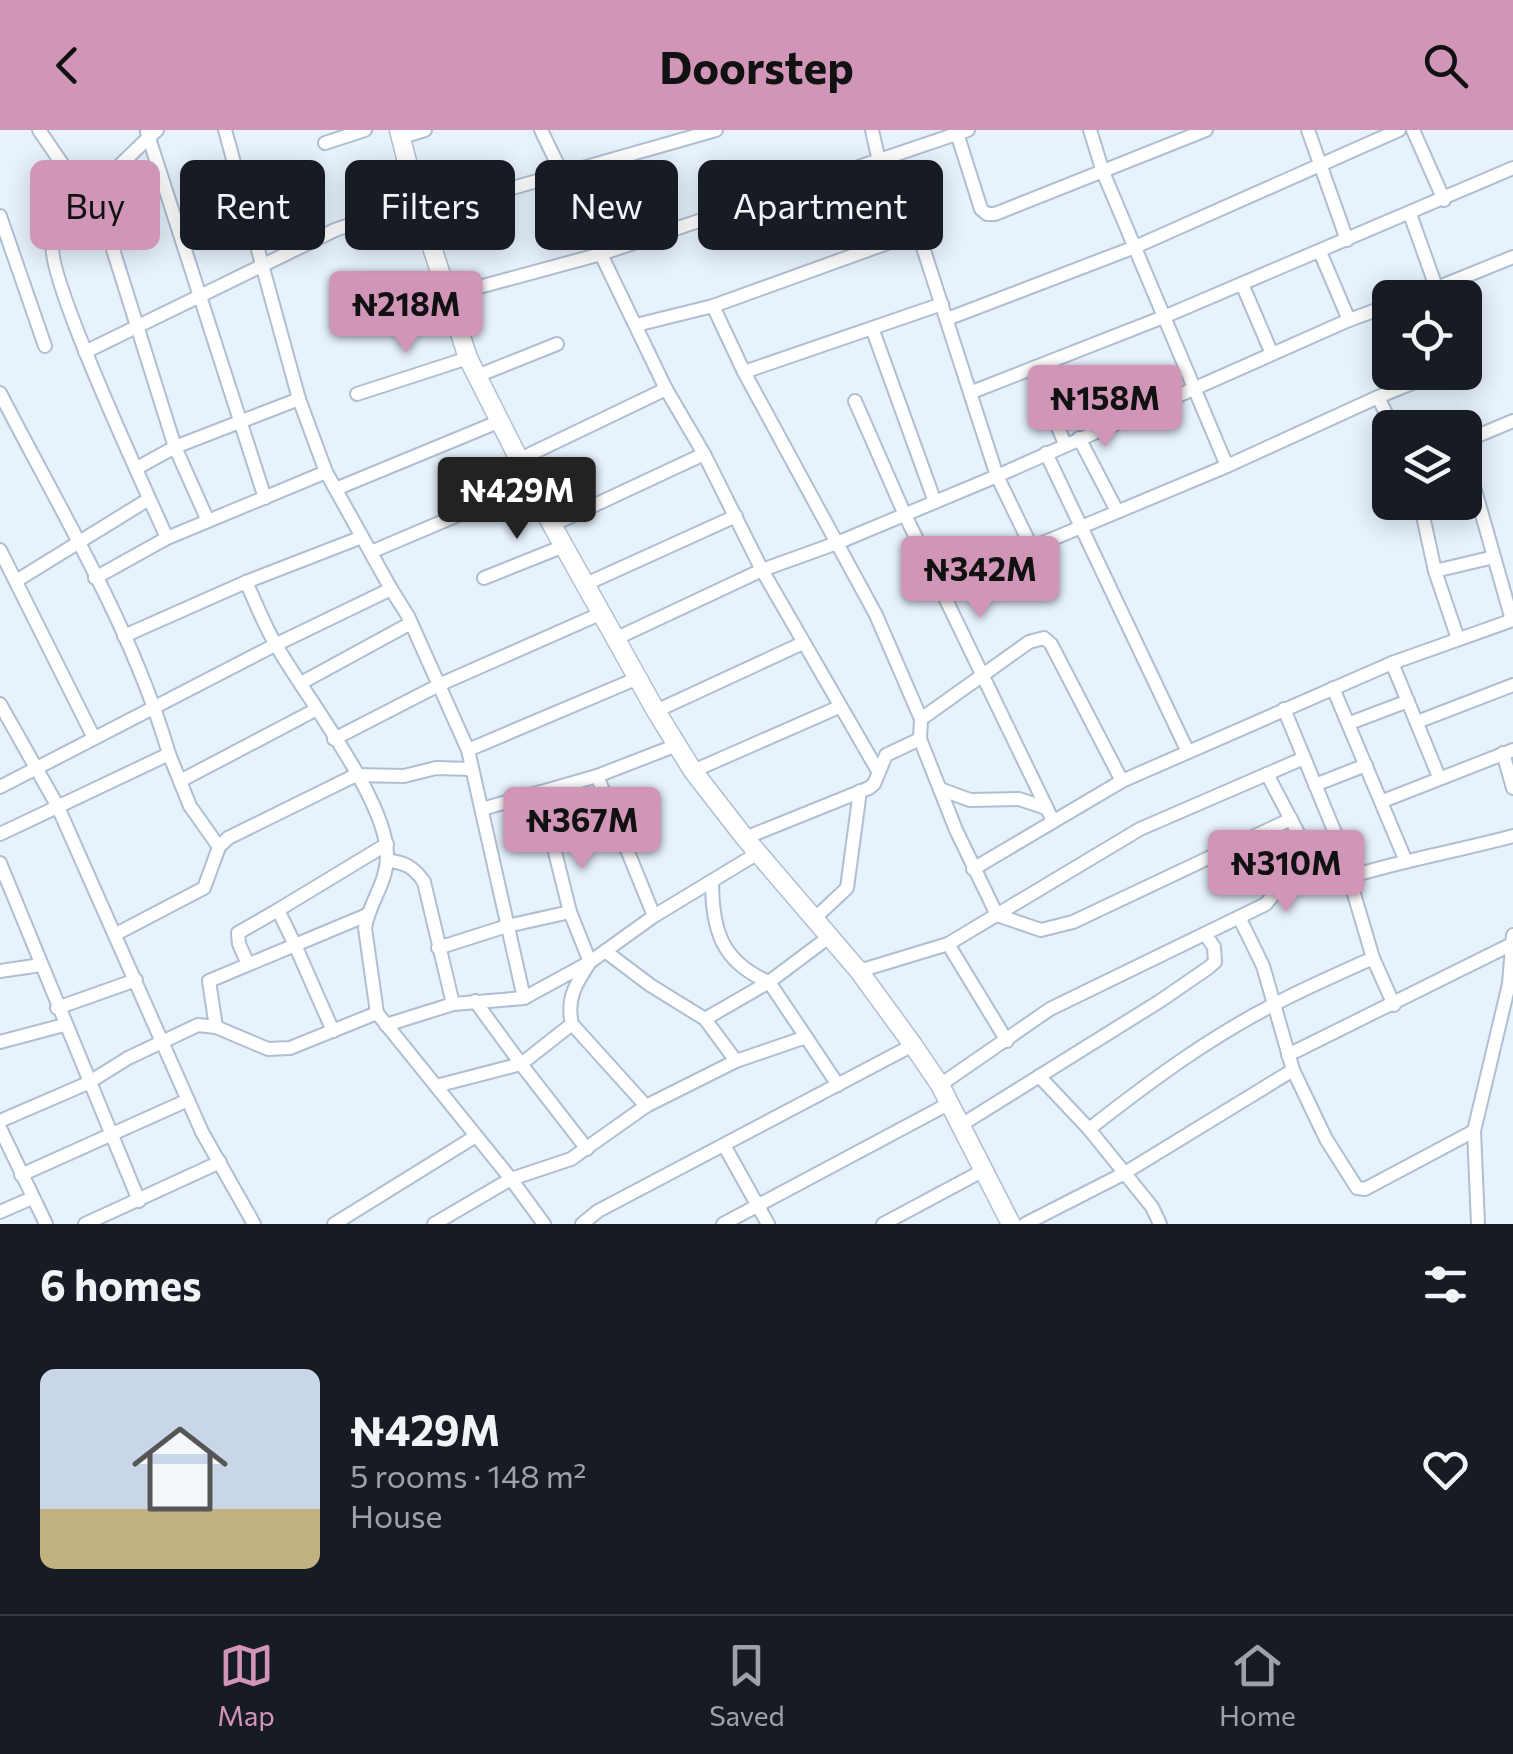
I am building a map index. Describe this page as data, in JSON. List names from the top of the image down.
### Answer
{
  "page": {
    "header": "Doorstep",
    "chip": [
      "Buy",
      "Rent",
      "Filters",
      "New",
      "Apartment"
    ],
    "price": [
      "₦218M",
      "₦158M",
      "₦429M",
      "₦342M",
      "₦367M",
      "₦310M"
    ],
    "heading": "6 homes",
    "list": [
      {
        "name": "₦429M",
        "note": "5 rooms · 148 m² · House"
      }
    ],
    "tabs": ["Map", "Saved", "Home"]
  }
}
